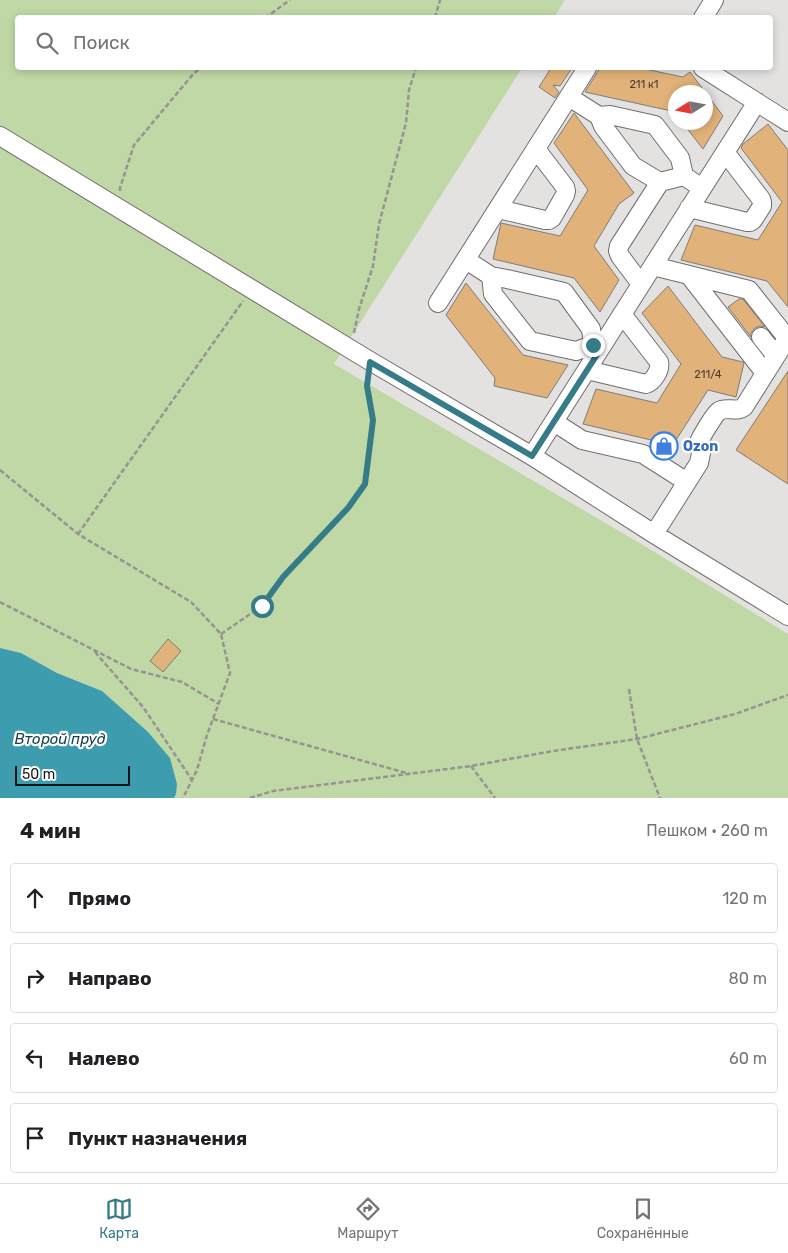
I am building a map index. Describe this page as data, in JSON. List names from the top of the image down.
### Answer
{
  "water": ["Второй пруд"],
  "places": {
    "shop": ["Ozon"]
  },
  "house_numbers": ["211 к1", "211/4"],
  "scale_bar": "50 m",
  "north": "left",
  "page": {
    "search": "Поиск",
    "scale": "50 m",
    "heading": ["4 мин", "Пешком · 260 m"],
    "list": [
      ["Прямо", "120 m"],
      ["Направо", "80 m"],
      ["Налево", "60 m"],
      "Пункт назначения"
    ],
    "nav": ["Карта", "Маршрут", "Сохранённые"]
  }
}
